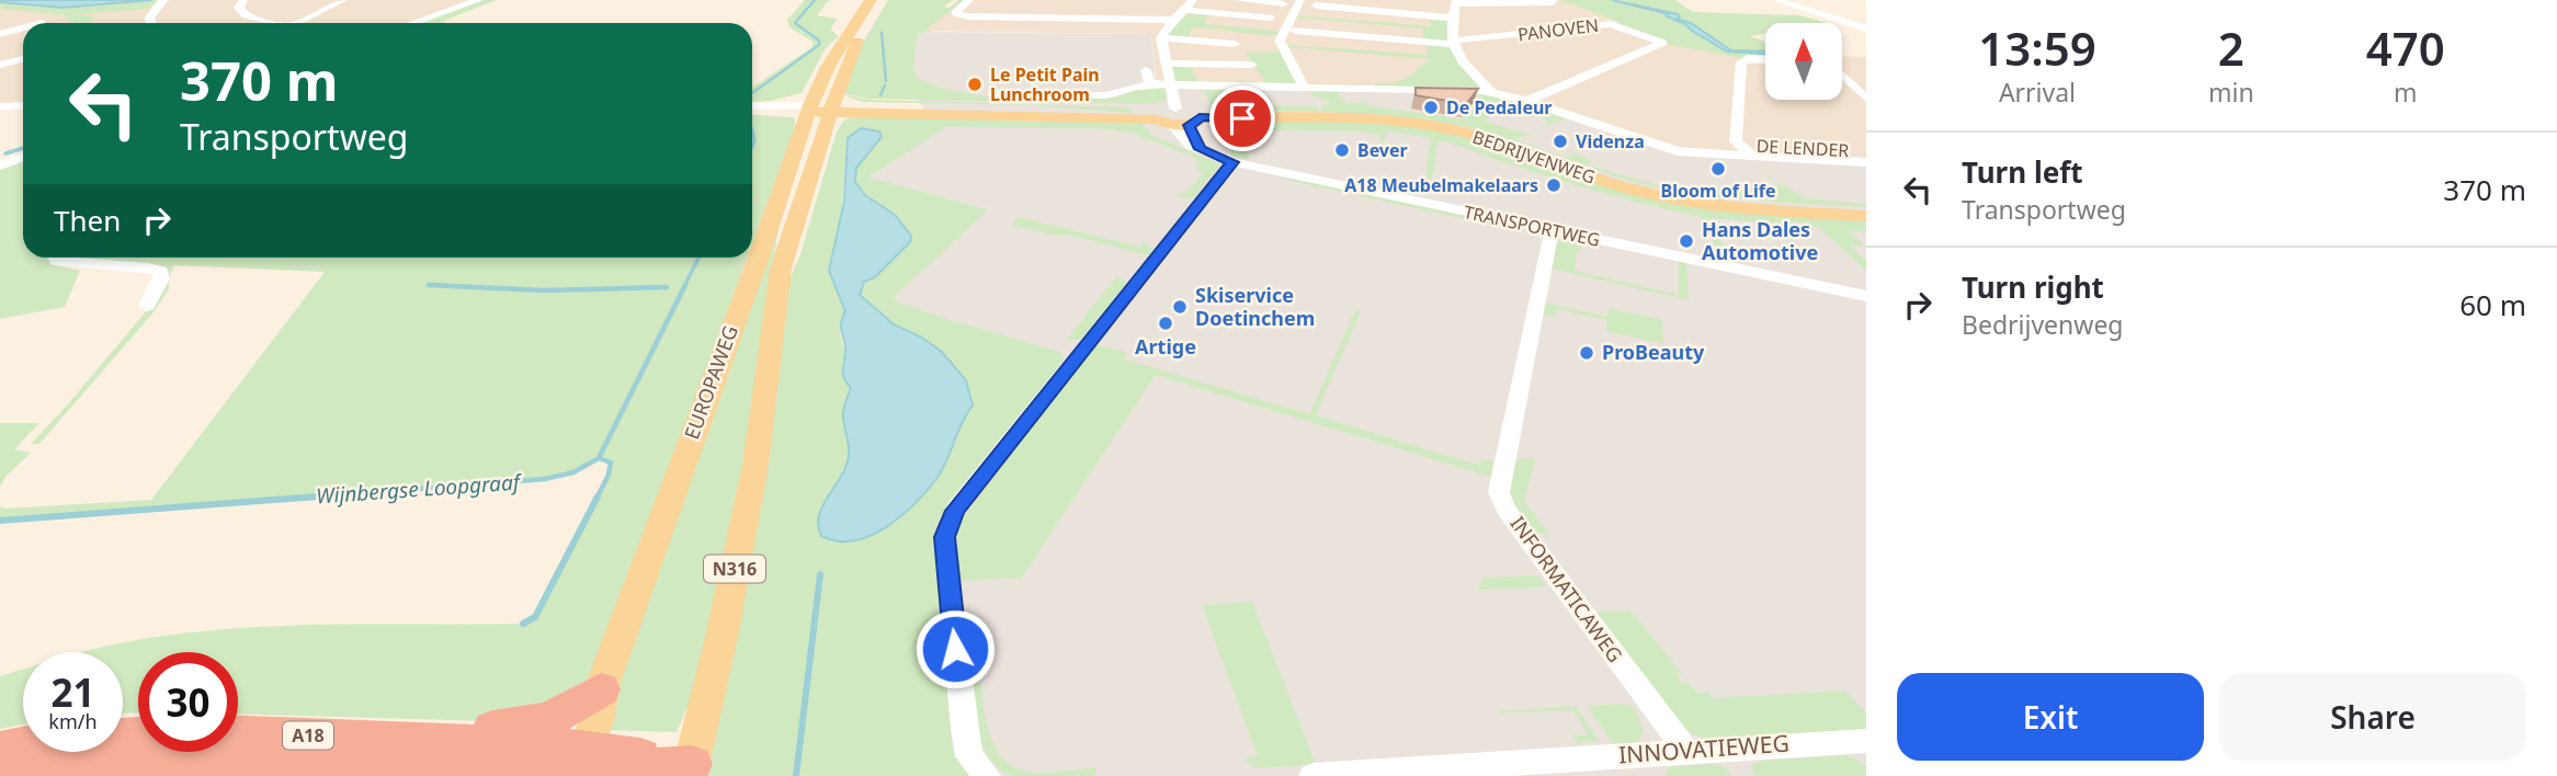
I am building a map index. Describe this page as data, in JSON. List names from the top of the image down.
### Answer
{
  "streets": {
    "highway": ["A18"],
    "main road": ["BEDRIJVENWEG", "EUROPAWEG", "N316"],
    "street": [
      "PANOVEN",
      "DE LENDER",
      "TRANSPORTWEG",
      "INFORMATICAWEG",
      "INNOVATIEWEG"
    ]
  },
  "crossings": [
    ["BEDRIJVENWEG", "TRANSPORTWEG"],
    ["BEDRIJVENWEG", "EUROPAWEG"],
    ["TRANSPORTWEG", "INFORMATICAWEG"],
    ["EUROPAWEG", "A18"],
    ["INFORMATICAWEG", "INNOVATIEWEG"]
  ],
  "water": ["Wijnbergse Loopgraaf"],
  "places": [
    "Le Petit Pain Lunchroom",
    "De Pedaleur",
    "Videnza",
    "Bever",
    "Bloom of Life",
    "A18 Meubelmakelaars",
    "Hans Dales Automotive",
    "Skiservice Doetinchem",
    "Artige",
    "ProBeauty"
  ],
  "north": "top",
  "page": {
    "eta": [
      "13:59",
      "Arrival",
      "2",
      "min",
      "470",
      "m"
    ],
    "turn": ["370 m", "Transportweg"],
    "list": [
      {
        "name": "Turn left",
        "note": "Transportweg",
        "value": "370 m"
      },
      {
        "name": "Turn right",
        "note": "Bedrijvenweg",
        "value": "60 m"
      }
    ],
    "then": "Then",
    "speed": "21 km/h",
    "limit": "30",
    "buttons": ["Exit", "Share"]
  }
}
